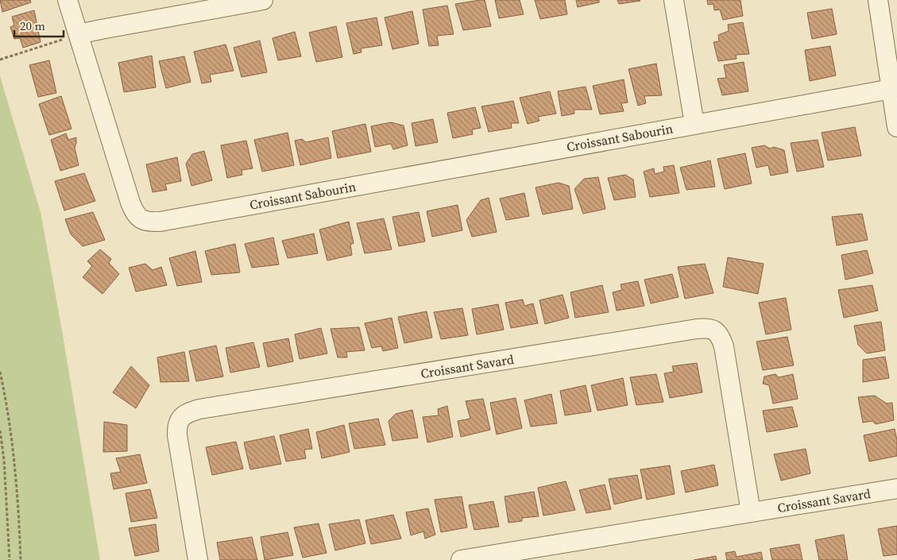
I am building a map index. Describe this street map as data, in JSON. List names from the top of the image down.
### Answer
{
  "streets": {
    "street": ["Croissant Sabourin", "Croissant Savard"]
  },
  "scale_bar": "20 m"
}
